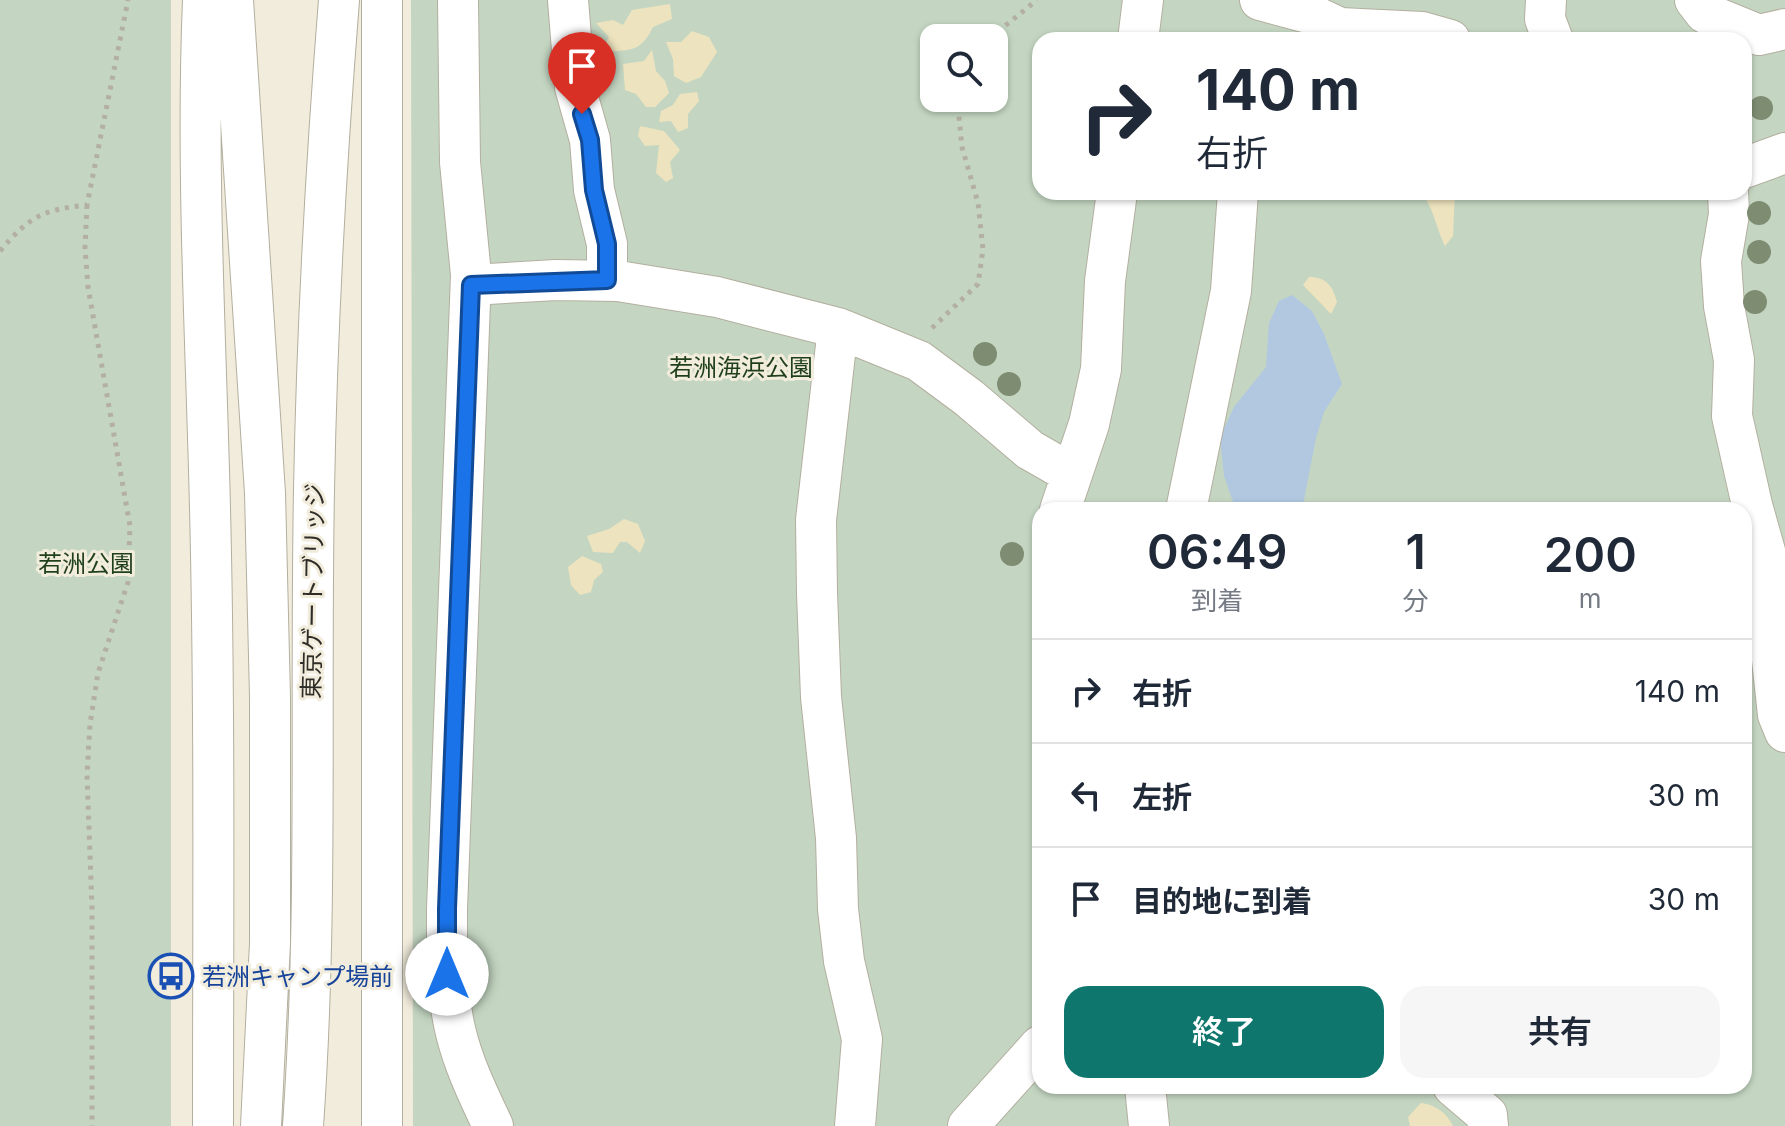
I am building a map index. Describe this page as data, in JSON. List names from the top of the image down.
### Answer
{
  "streets": {
    "street": ["東京ゲートブリッジ"]
  },
  "parks": ["若洲海浜公園", "若洲公園"],
  "places": {
    "bus stop": ["若洲キャンプ場前"]
  },
  "page": {
    "turn": ["140 m", "右折"],
    "eta": [
      "06:49",
      "到着",
      "1",
      "分",
      "200",
      "m"
    ],
    "list": [
      {
        "name": "右折",
        "value": "140 m"
      },
      {
        "name": "左折",
        "value": "30 m"
      },
      {
        "name": "目的地に到着",
        "value": "30 m"
      }
    ],
    "buttons": ["終了", "共有"]
  }
}
